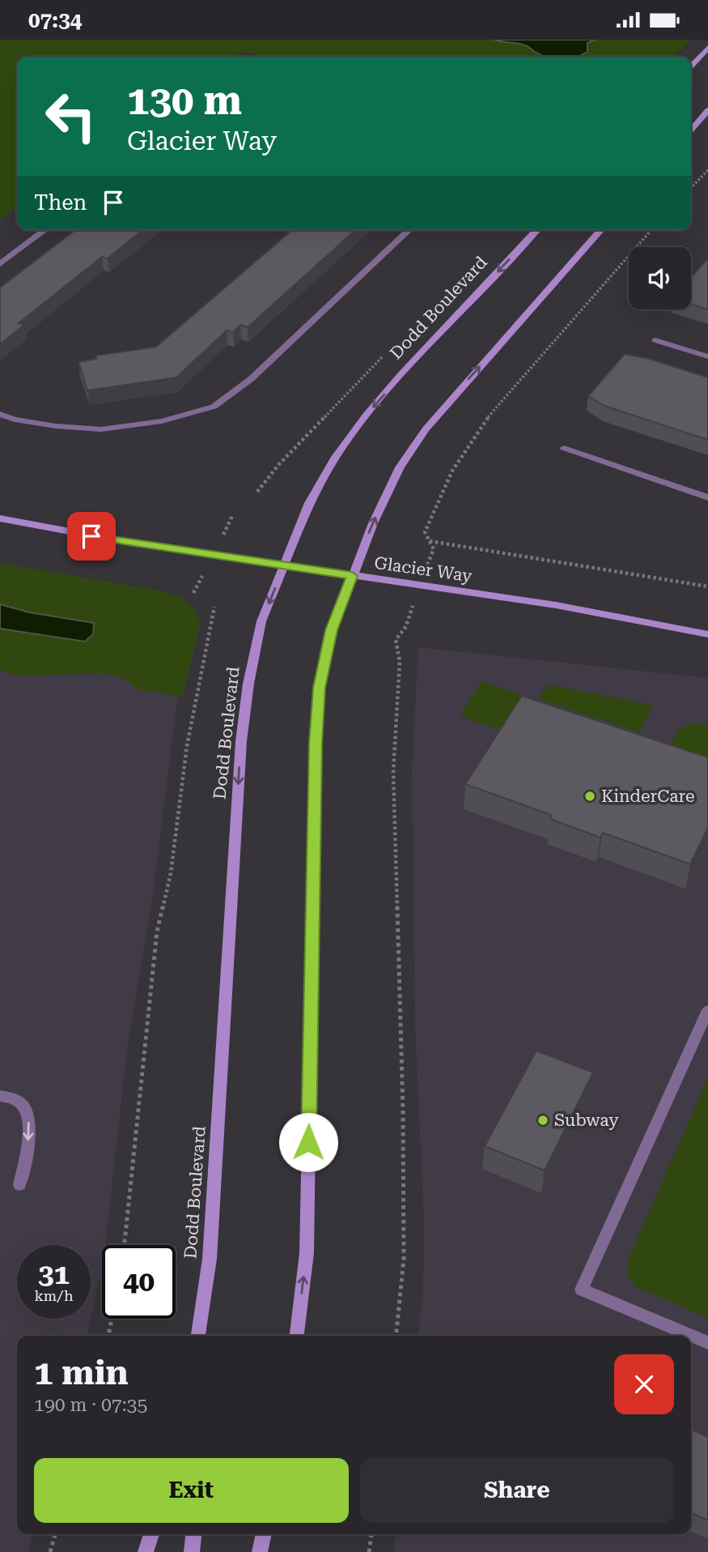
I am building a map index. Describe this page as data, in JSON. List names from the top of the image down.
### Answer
{
  "streets": {
    "street": ["Dodd Boulevard", "Glacier Way"]
  },
  "crossings": [
    ["Dodd Boulevard", "Glacier Way"]
  ],
  "places": ["KinderCare", "Subway"],
  "page": {
    "status": "07:34",
    "turn": ["130 m", "Glacier Way"],
    "then": "Then",
    "speed": "31 km/h",
    "limit": "40",
    "heading": ["1 min", "190 m · 07:35"],
    "buttons": ["Exit", "Share"]
  }
}
